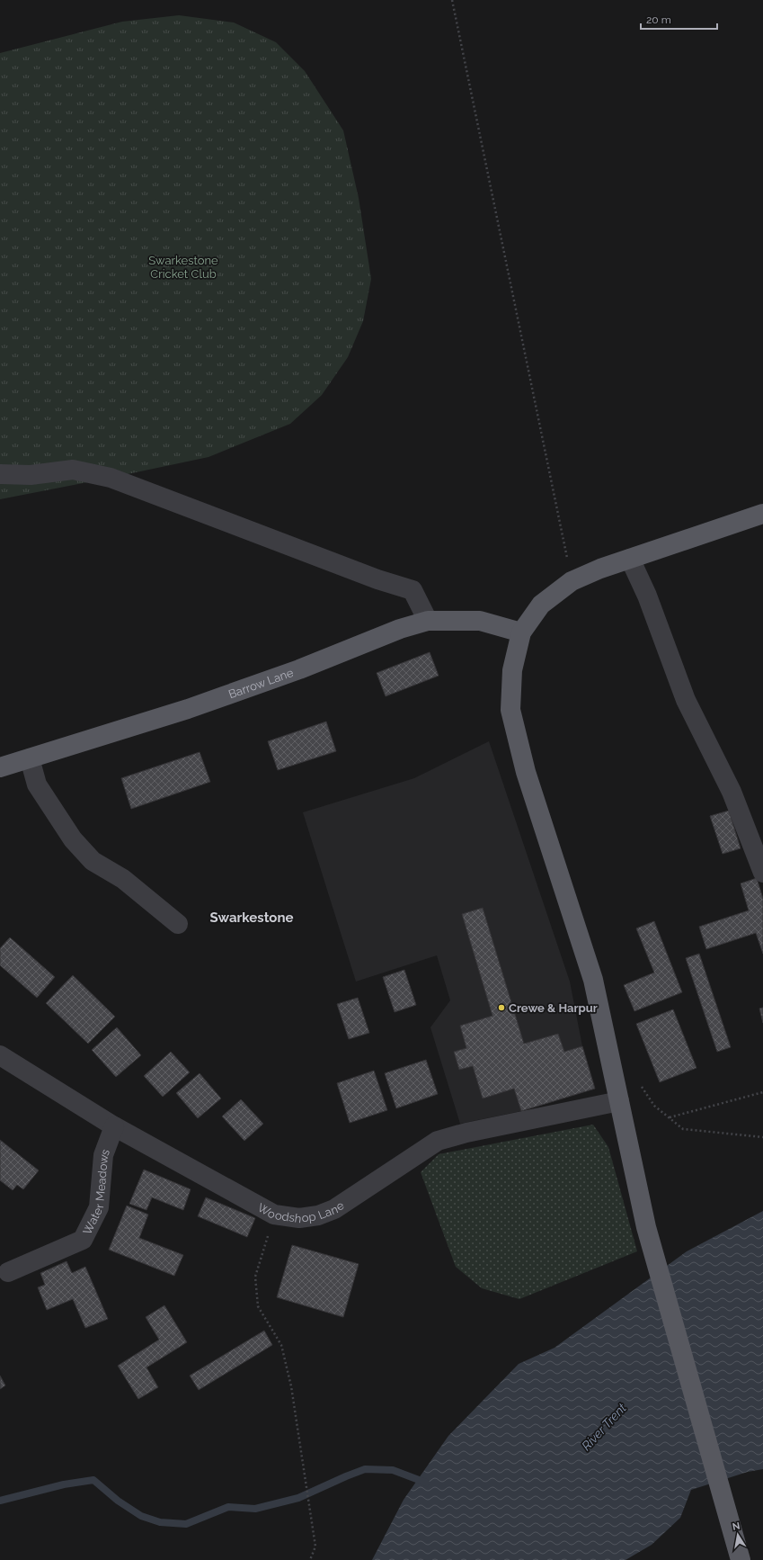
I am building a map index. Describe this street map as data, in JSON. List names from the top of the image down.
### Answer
{
  "streets": {
    "main road": ["Barrow Lane"],
    "street": ["Water Meadows", "Woodshop Lane"]
  },
  "crossings": [
    ["Water Meadows", "Woodshop Lane"]
  ],
  "districts": ["Swarkestone"],
  "water": ["River Trent"],
  "parks": ["Swarkestone Cricket Club"],
  "places": ["Crewe & Harpur"],
  "scale_bar": "20 m",
  "north": "top"
}
